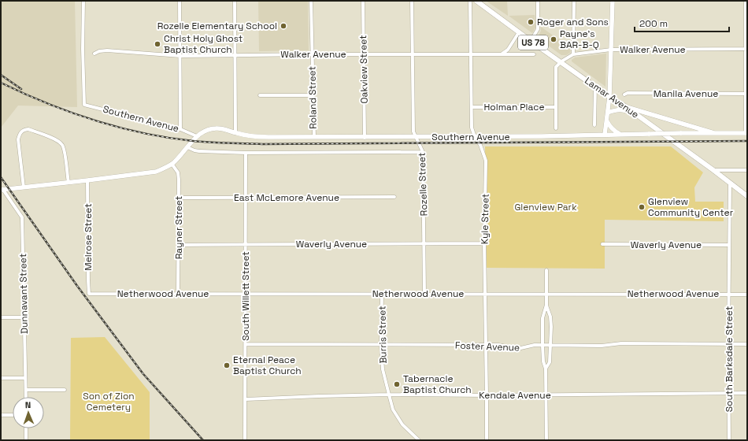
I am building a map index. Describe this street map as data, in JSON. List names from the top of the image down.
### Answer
{
  "streets": {
    "main road": ["US 78", "Lamar Avenue", "Southern Avenue"],
    "street": [
      "Walker Avenue",
      "Oakview Street",
      "Manila Avenue",
      "Roland Street",
      "Holman Place",
      "Rozelle Street",
      "East McLemore Avenue",
      "Kyle Street",
      "Rayner Street",
      "Melrose Street",
      "Waverly Avenue",
      "Dunnavant Street",
      "Netherwood Avenue",
      "South Willett Street",
      "Burris Street",
      "Foster Avenue",
      "South Barksdale Street",
      "Kendale Avenue"
    ]
  },
  "crossings": [
    ["Walker Avenue", "Oakview Street"],
    ["Walker Avenue", "Roland Street"],
    ["Walker Avenue", "Lamar Avenue"],
    ["Walker Avenue", "Rozelle Street"],
    ["Walker Avenue", "Kyle Street"],
    ["Oakview Street", "Southern Avenue"],
    ["Roland Street", "Southern Avenue"],
    ["Lamar Avenue", "South Barksdale Street"],
    ["Holman Place", "Kyle Street"],
    ["Southern Avenue", "Rozelle Street"],
    ["Southern Avenue", "Kyle Street"],
    ["Southern Avenue", "South Willett Street"],
    ["Rozelle Street", "Waverly Avenue"],
    ["Rozelle Street", "Netherwood Avenue"],
    ["East McLemore Avenue", "Rayner Street"],
    ["East McLemore Avenue", "South Willett Street"],
    ["Kyle Street", "Waverly Avenue"],
    ["Kyle Street", "Netherwood Avenue"],
    ["Kyle Street", "Foster Avenue"],
    ["Kyle Street", "Kendale Avenue"],
    ["Rayner Street", "Waverly Avenue"],
    ["Rayner Street", "Netherwood Avenue"],
    ["Melrose Street", "Netherwood Avenue"],
    ["Waverly Avenue", "South Willett Street"],
    ["Waverly Avenue", "South Barksdale Street"],
    ["Netherwood Avenue", "South Willett Street"],
    ["Netherwood Avenue", "Burris Street"],
    ["Netherwood Avenue", "South Barksdale Street"],
    ["South Willett Street", "Foster Avenue"],
    ["South Willett Street", "Kendale Avenue"],
    ["Burris Street", "Foster Avenue"],
    ["Burris Street", "Kendale Avenue"],
    ["Foster Avenue", "South Barksdale Street"],
    ["South Barksdale Street", "Kendale Avenue"]
  ],
  "parks": ["Glenview Park", "Son of Zion Cemetery"],
  "places": [
    "Roger and Sons",
    "Rozelle Elementary School",
    "Payne's BAR-B-Q",
    "Christ Holy Ghost Baptist Church",
    "Glenview Community Center",
    "Eternal Peace Baptist Church",
    "Tabernacle Baptist Church"
  ],
  "scale_bar": "200 m",
  "north": "top"
}
